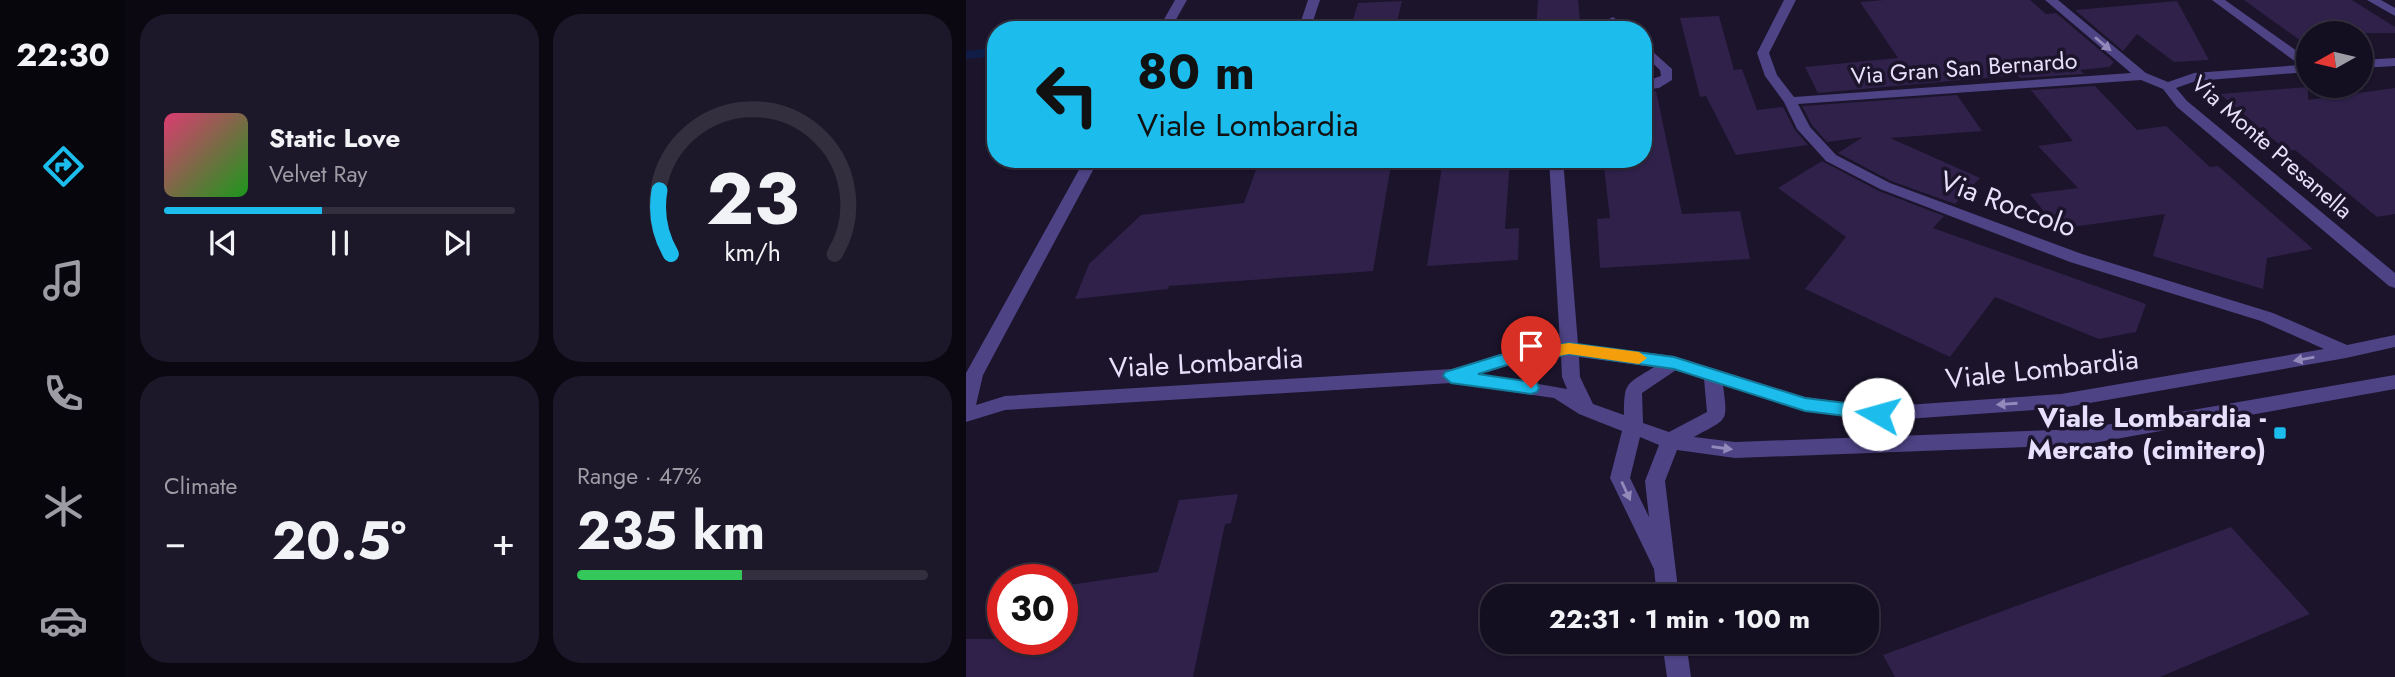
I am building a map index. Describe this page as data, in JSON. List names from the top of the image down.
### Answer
{
  "streets": {
    "street": [
      "Via Gran San Bernardo",
      "Via Monte Presanella",
      "Via Roccolo",
      "Viale Lombardia"
    ]
  },
  "crossings": [
    ["Via Gran San Bernardo", "Via Monte Presanella"],
    ["Via Gran San Bernardo", "Via Roccolo"],
    ["Via Roccolo", "Viale Lombardia"]
  ],
  "places": {
    "transit": ["Viale Lombardia - Mercato (cimitero)"]
  },
  "north": "left",
  "page": {
    "tabs": "22:30",
    "turn": ["80 m", "Viale Lombardia"],
    "song": ["Static Love", "Velvet Ray"],
    "tile": [
      "Climate",
      ["Range · 47%", "235 km"]
    ],
    "heat": ["−", "20.5°", "+"],
    "limit": "30",
    "trip": "22:31 · 1 min · 100 m",
    "gauge": ["23", "km/h"]
  }
}
